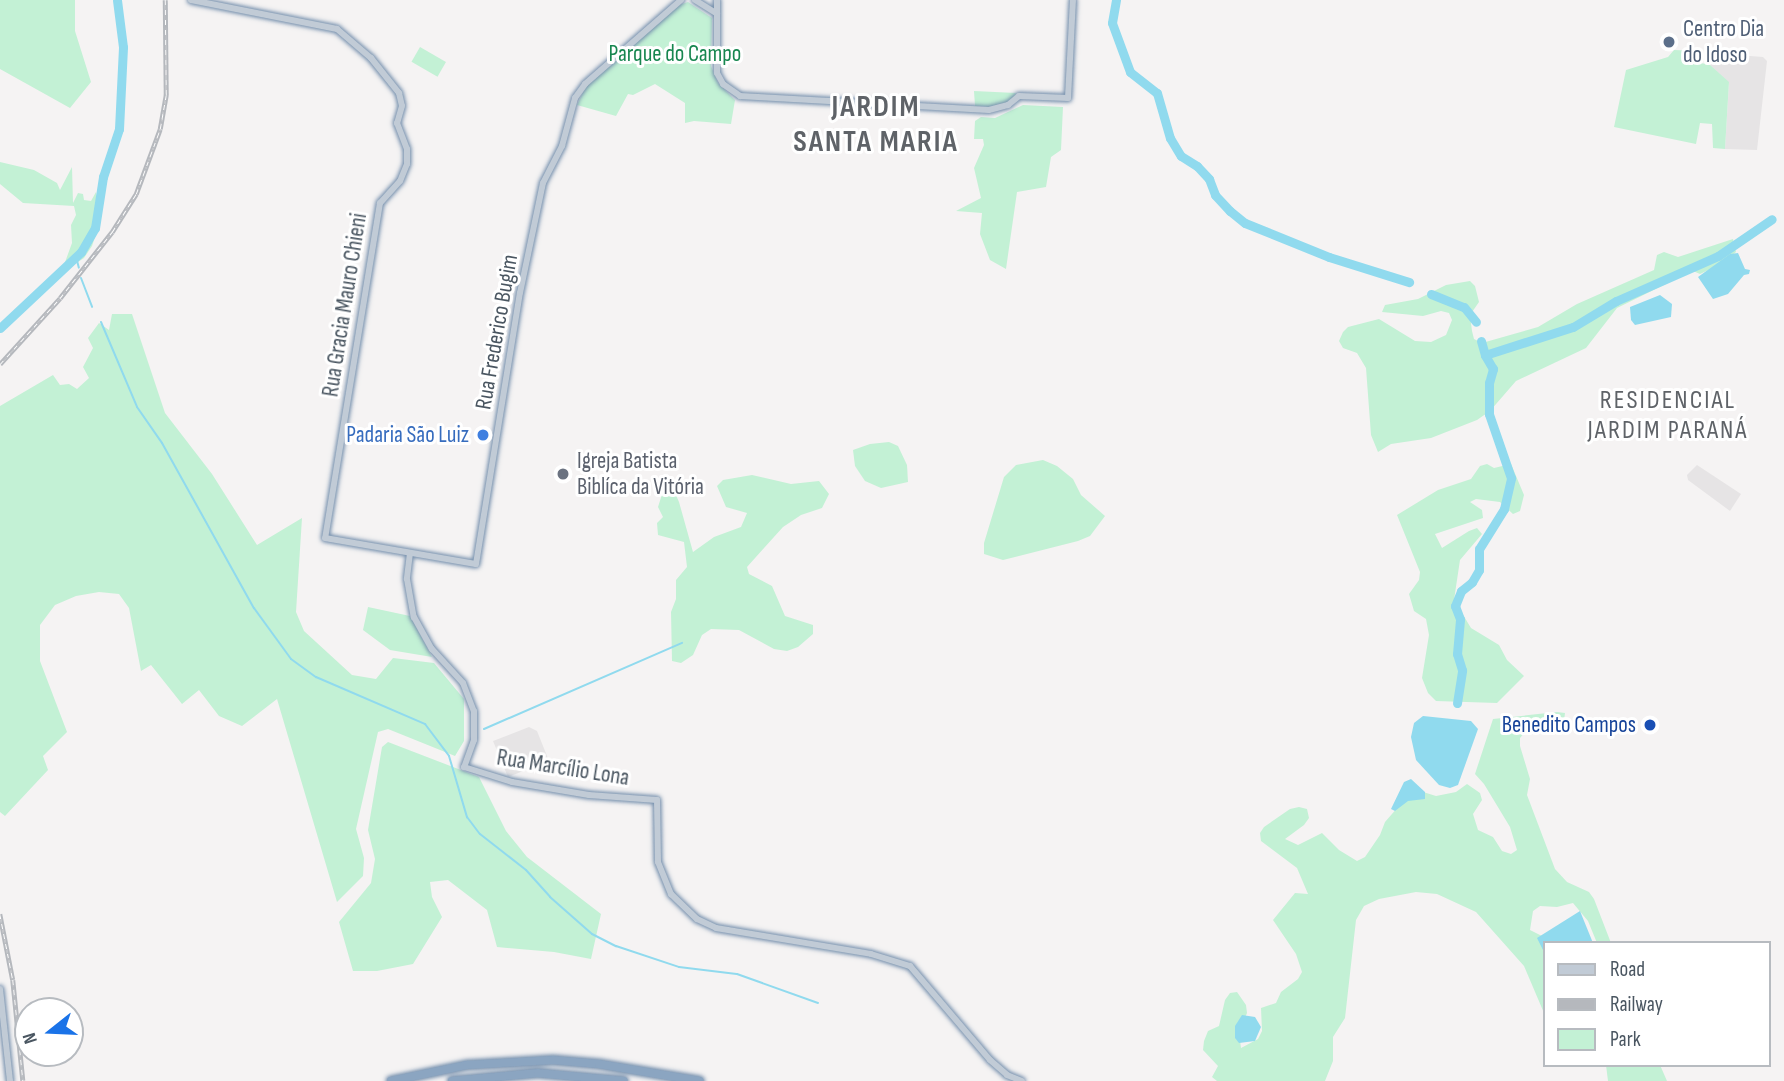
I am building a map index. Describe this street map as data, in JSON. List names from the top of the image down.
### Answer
{
  "streets": {
    "street": ["Rua Gracia Mauro Chieni", "Rua Frederico Bugim", "Rua Marcílio Lona"]
  },
  "crossings": [
    ["Rua Gracia Mauro Chieni", "Rua Frederico Bugim"],
    ["Rua Gracia Mauro Chieni", "Rua Marcílio Lona"],
    ["Rua Frederico Bugim", "Rua Marcílio Lona"]
  ],
  "districts": ["JARDIM SANTA MARIA", "RESIDENCIAL JARDIM PARANÁ"],
  "parks": ["Parque do Campo"],
  "places": [
    "Centro Dia do Idoso",
    "Padaria São Luiz",
    "Igreja Batista Biblíca da Vitória",
    "Benedito Campos"
  ],
  "legend": ["Road", "Railway", "Park"],
  "north": "left"
}
